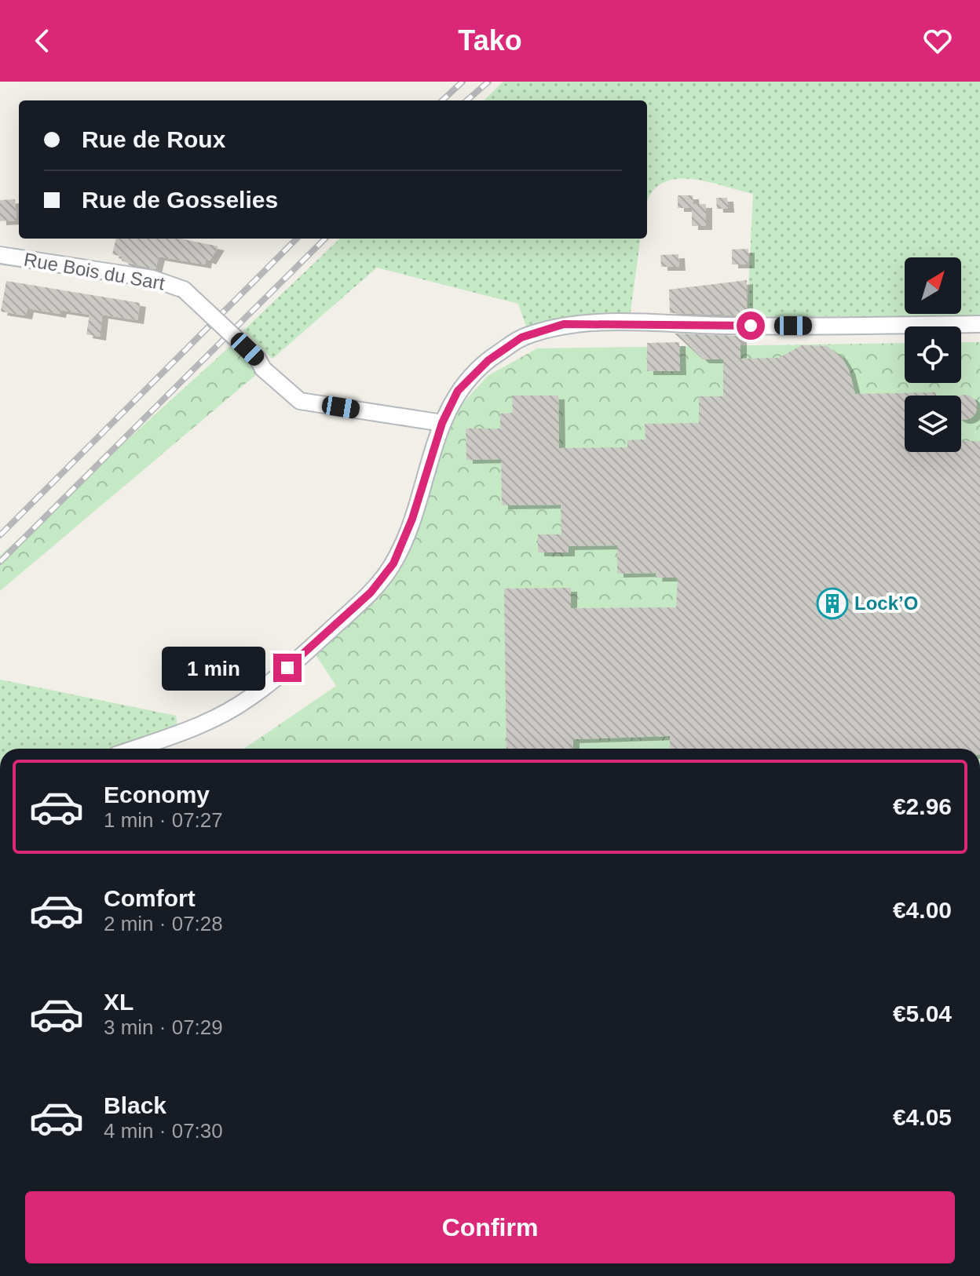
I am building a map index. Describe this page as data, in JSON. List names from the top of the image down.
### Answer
{
  "streets": {
    "street": ["Rue Bois du Sart"]
  },
  "places": {
    "building": ["Lock’O"]
  },
  "north": "top right",
  "page": {
    "header": "Tako",
    "banner": ["Rue de Roux", "Rue de Gosselies"],
    "bubble": "1 min",
    "list": [
      {
        "name": "Economy",
        "note": "1 min · 07:27",
        "value": "€2.96"
      },
      {
        "name": "Comfort",
        "note": "2 min · 07:28",
        "value": "€4.00"
      },
      {
        "name": "XL",
        "note": "3 min · 07:29",
        "value": "€5.04"
      },
      {
        "name": "Black",
        "note": "4 min · 07:30",
        "value": "€4.05"
      }
    ],
    "buttons": "Confirm"
  }
}
